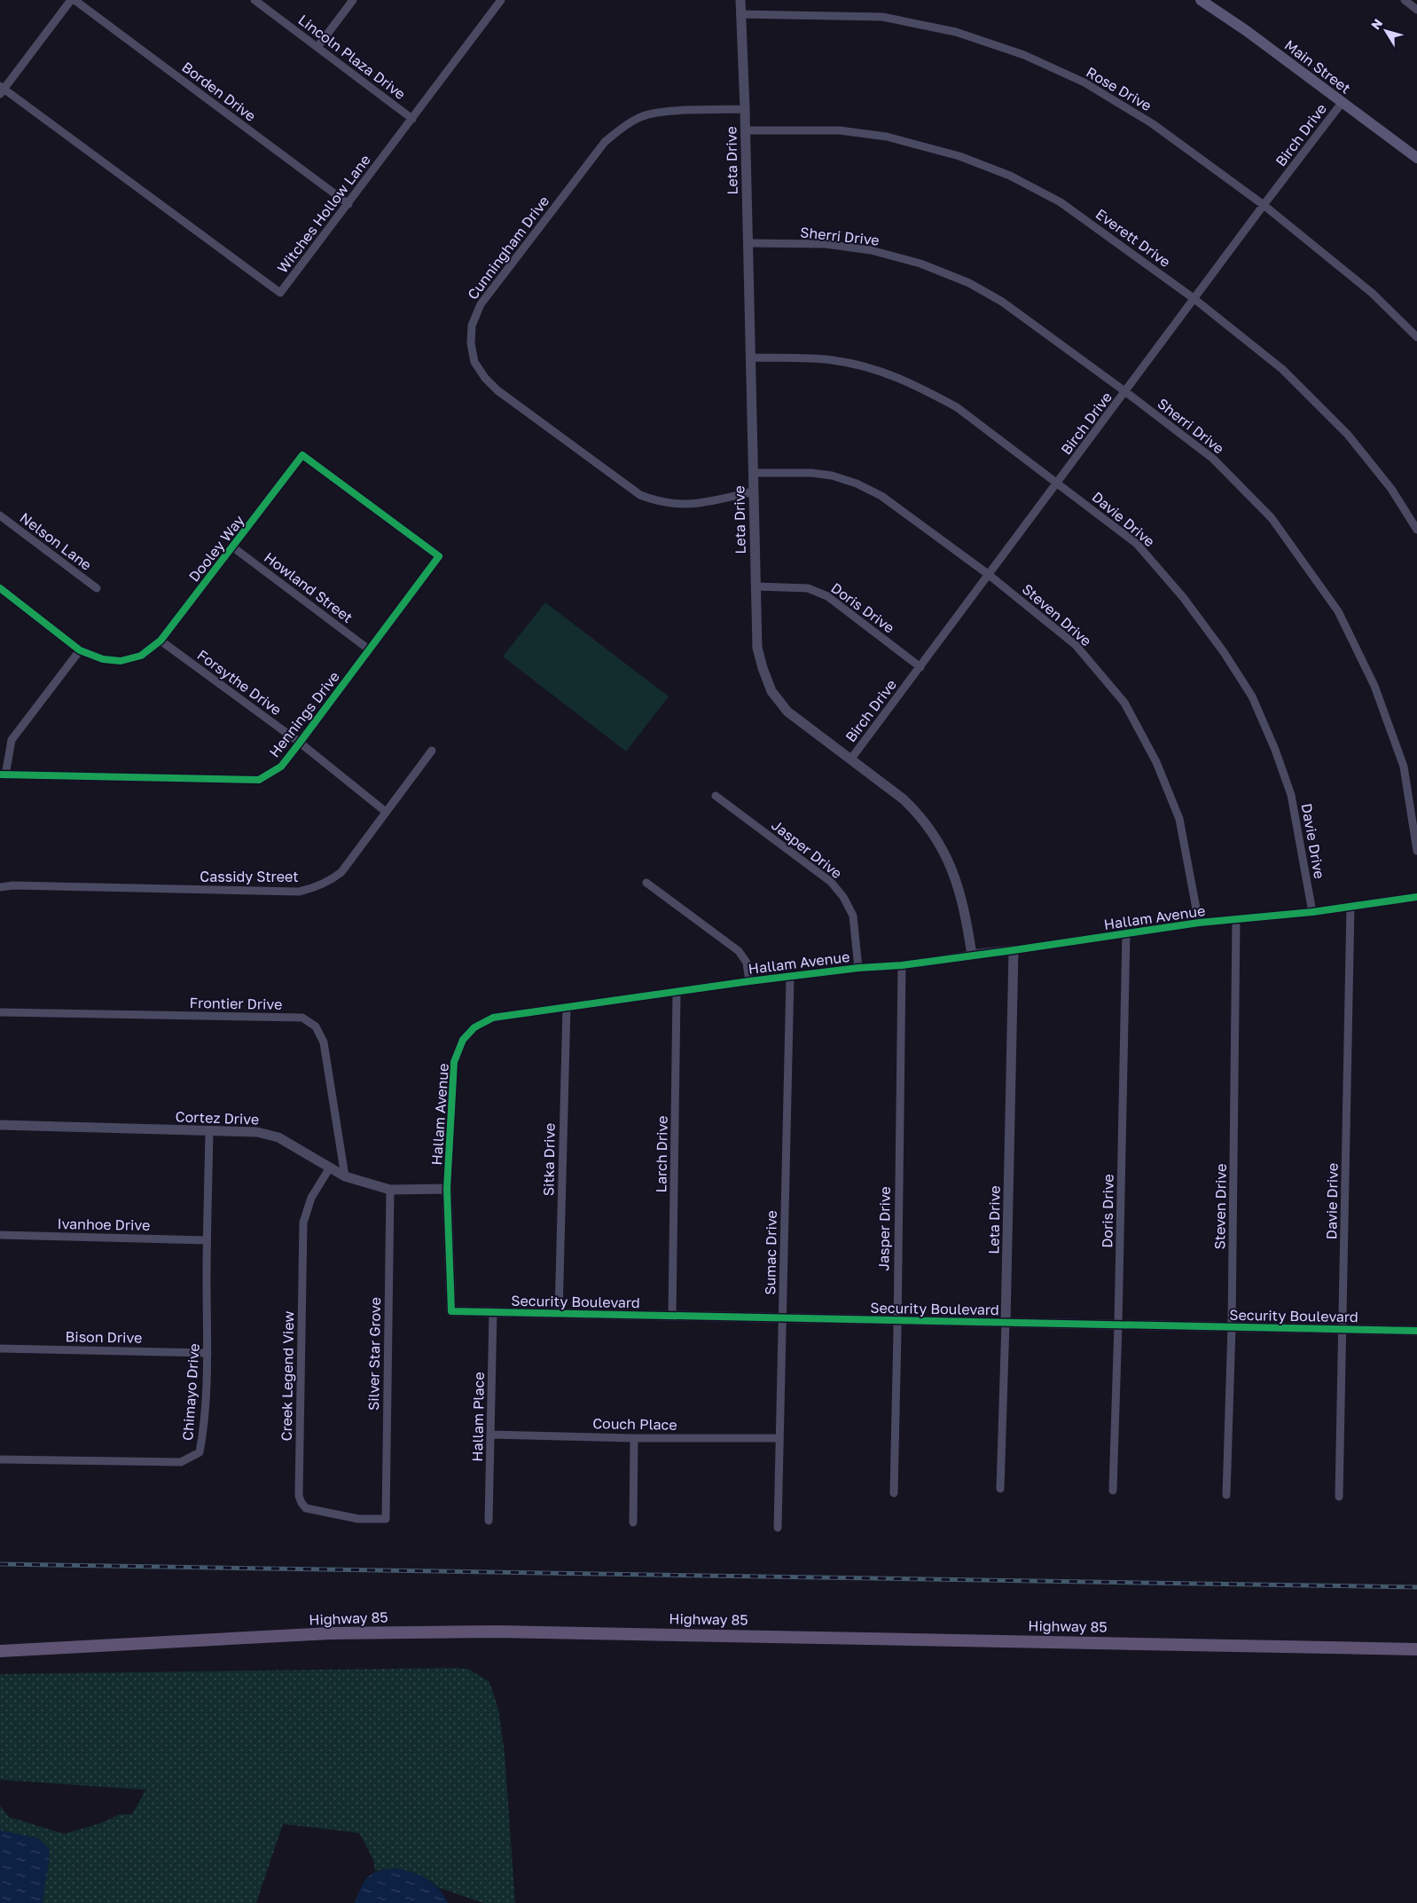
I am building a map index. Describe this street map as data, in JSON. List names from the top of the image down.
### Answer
{
  "streets": {
    "main road": ["Main Street", "Highway 85"],
    "street": [
      "Lincoln Plaza Drive",
      "Rose Drive",
      "Borden Drive",
      "Birch Drive",
      "Leta Drive",
      "Witches Hollow Lane",
      "Sherri Drive",
      "Everett Drive",
      "Cunningham Drive",
      "Davie Drive",
      "Nelson Lane",
      "Dooley Way",
      "Howland Street",
      "Doris Drive",
      "Steven Drive",
      "Forsythe Drive",
      "Hennings Drive",
      "Jasper Drive",
      "Cassidy Street",
      "Hallam Avenue",
      "Frontier Drive",
      "Cortez Drive",
      "Larch Drive",
      "Sitka Drive",
      "Ivanhoe Drive",
      "Sumac Drive",
      "Security Boulevard",
      "Bison Drive",
      "Silver Star Grove",
      "Creek Legend View",
      "Chimayo Drive",
      "Hallam Place",
      "Couch Place"
    ]
  },
  "crossings": [
    ["Lincoln Plaza Drive", "Witches Hollow Lane"],
    ["Main Street", "Birch Drive"],
    ["Rose Drive", "Birch Drive"],
    ["Rose Drive", "Leta Drive"],
    ["Borden Drive", "Witches Hollow Lane"],
    ["Birch Drive", "Leta Drive"],
    ["Birch Drive", "Sherri Drive"],
    ["Birch Drive", "Everett Drive"],
    ["Birch Drive", "Davie Drive"],
    ["Birch Drive", "Doris Drive"],
    ["Birch Drive", "Steven Drive"],
    ["Leta Drive", "Sherri Drive"],
    ["Leta Drive", "Everett Drive"],
    ["Leta Drive", "Cunningham Drive"],
    ["Leta Drive", "Davie Drive"],
    ["Leta Drive", "Doris Drive"],
    ["Leta Drive", "Steven Drive"],
    ["Leta Drive", "Hallam Avenue"],
    ["Leta Drive", "Security Boulevard"],
    ["Davie Drive", "Hallam Avenue"],
    ["Davie Drive", "Security Boulevard"],
    ["Dooley Way", "Howland Street"],
    ["Dooley Way", "Forsythe Drive"],
    ["Dooley Way", "Hennings Drive"],
    ["Howland Street", "Hennings Drive"],
    ["Doris Drive", "Hallam Avenue"],
    ["Doris Drive", "Security Boulevard"],
    ["Steven Drive", "Hallam Avenue"],
    ["Steven Drive", "Security Boulevard"],
    ["Forsythe Drive", "Hennings Drive"],
    ["Forsythe Drive", "Cassidy Street"],
    ["Jasper Drive", "Hallam Avenue"],
    ["Jasper Drive", "Security Boulevard"],
    ["Hallam Avenue", "Cortez Drive"],
    ["Hallam Avenue", "Larch Drive"],
    ["Hallam Avenue", "Sitka Drive"],
    ["Hallam Avenue", "Sumac Drive"],
    ["Hallam Avenue", "Security Boulevard"],
    ["Frontier Drive", "Cortez Drive"],
    ["Cortez Drive", "Silver Star Grove"],
    ["Cortez Drive", "Creek Legend View"],
    ["Cortez Drive", "Chimayo Drive"],
    ["Larch Drive", "Security Boulevard"],
    ["Sitka Drive", "Security Boulevard"],
    ["Ivanhoe Drive", "Chimayo Drive"],
    ["Sumac Drive", "Security Boulevard"],
    ["Sumac Drive", "Couch Place"],
    ["Security Boulevard", "Hallam Place"],
    ["Bison Drive", "Chimayo Drive"],
    ["Silver Star Grove", "Creek Legend View"],
    ["Hallam Place", "Couch Place"]
  ],
  "north": "top left"
}
